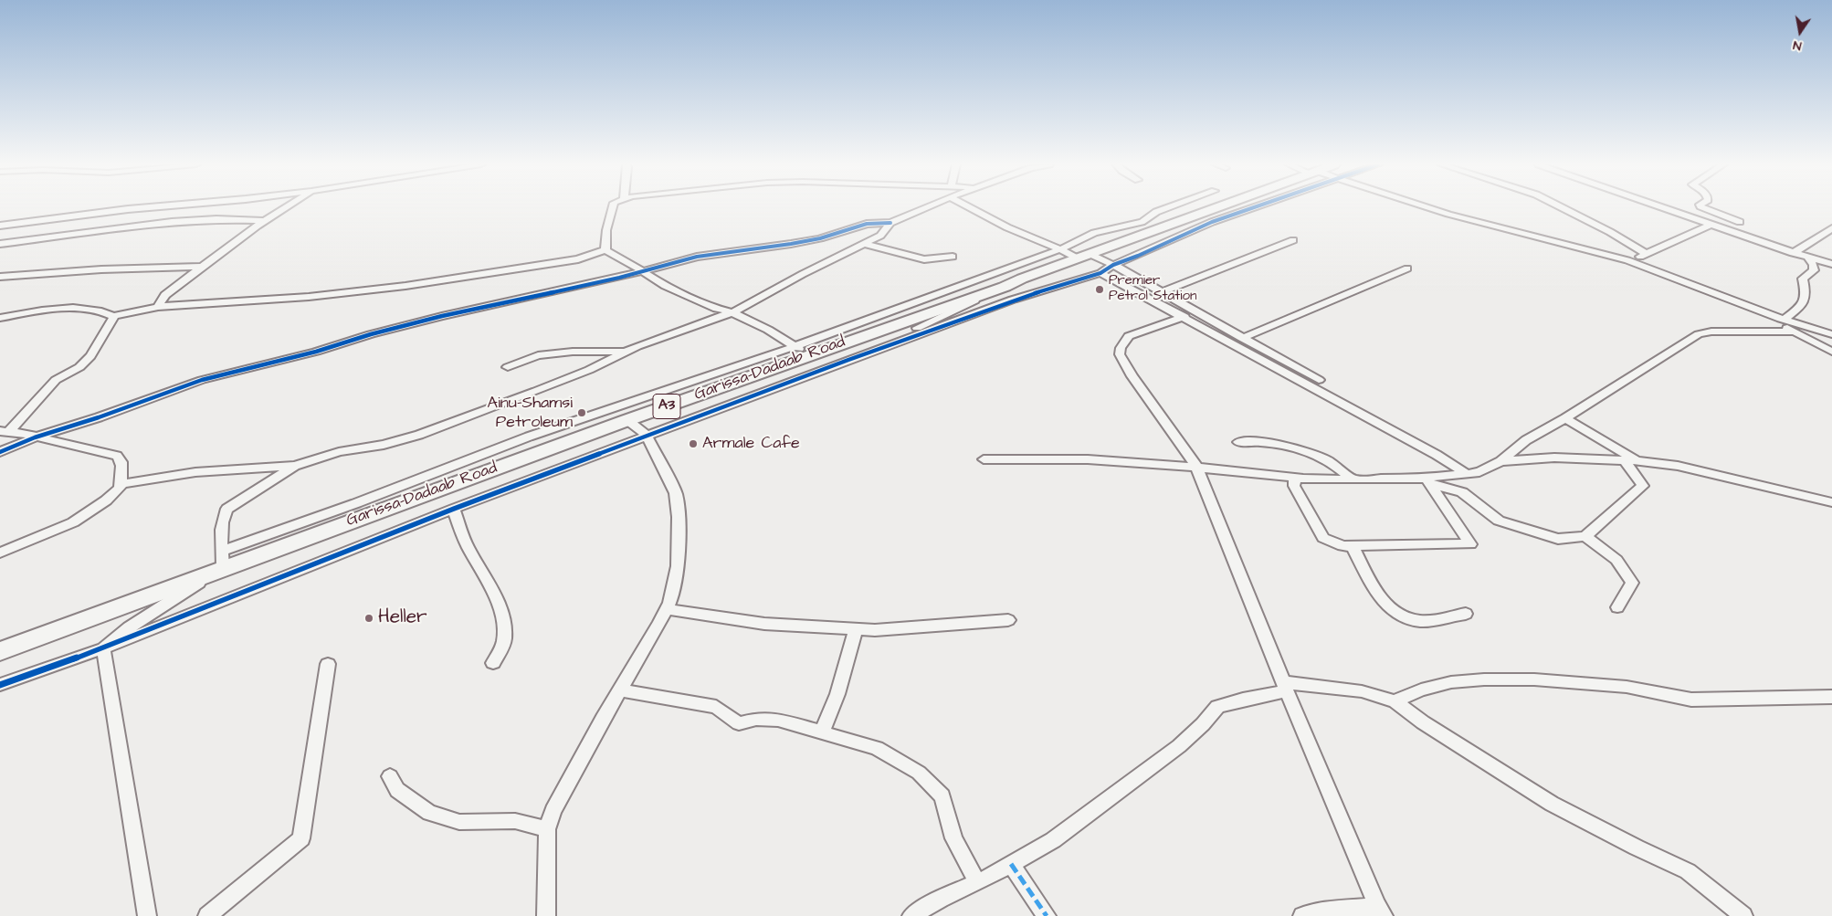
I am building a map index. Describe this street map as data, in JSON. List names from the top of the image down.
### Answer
{
  "streets": {
    "highway": ["Garissa-Dadaab Road", "A3"]
  },
  "places": [
    "Premier Petrol Station",
    "Ainu-Shamsi Petroleum",
    "Armale Cafe",
    "Heller"
  ],
  "north": "bottom"
}
